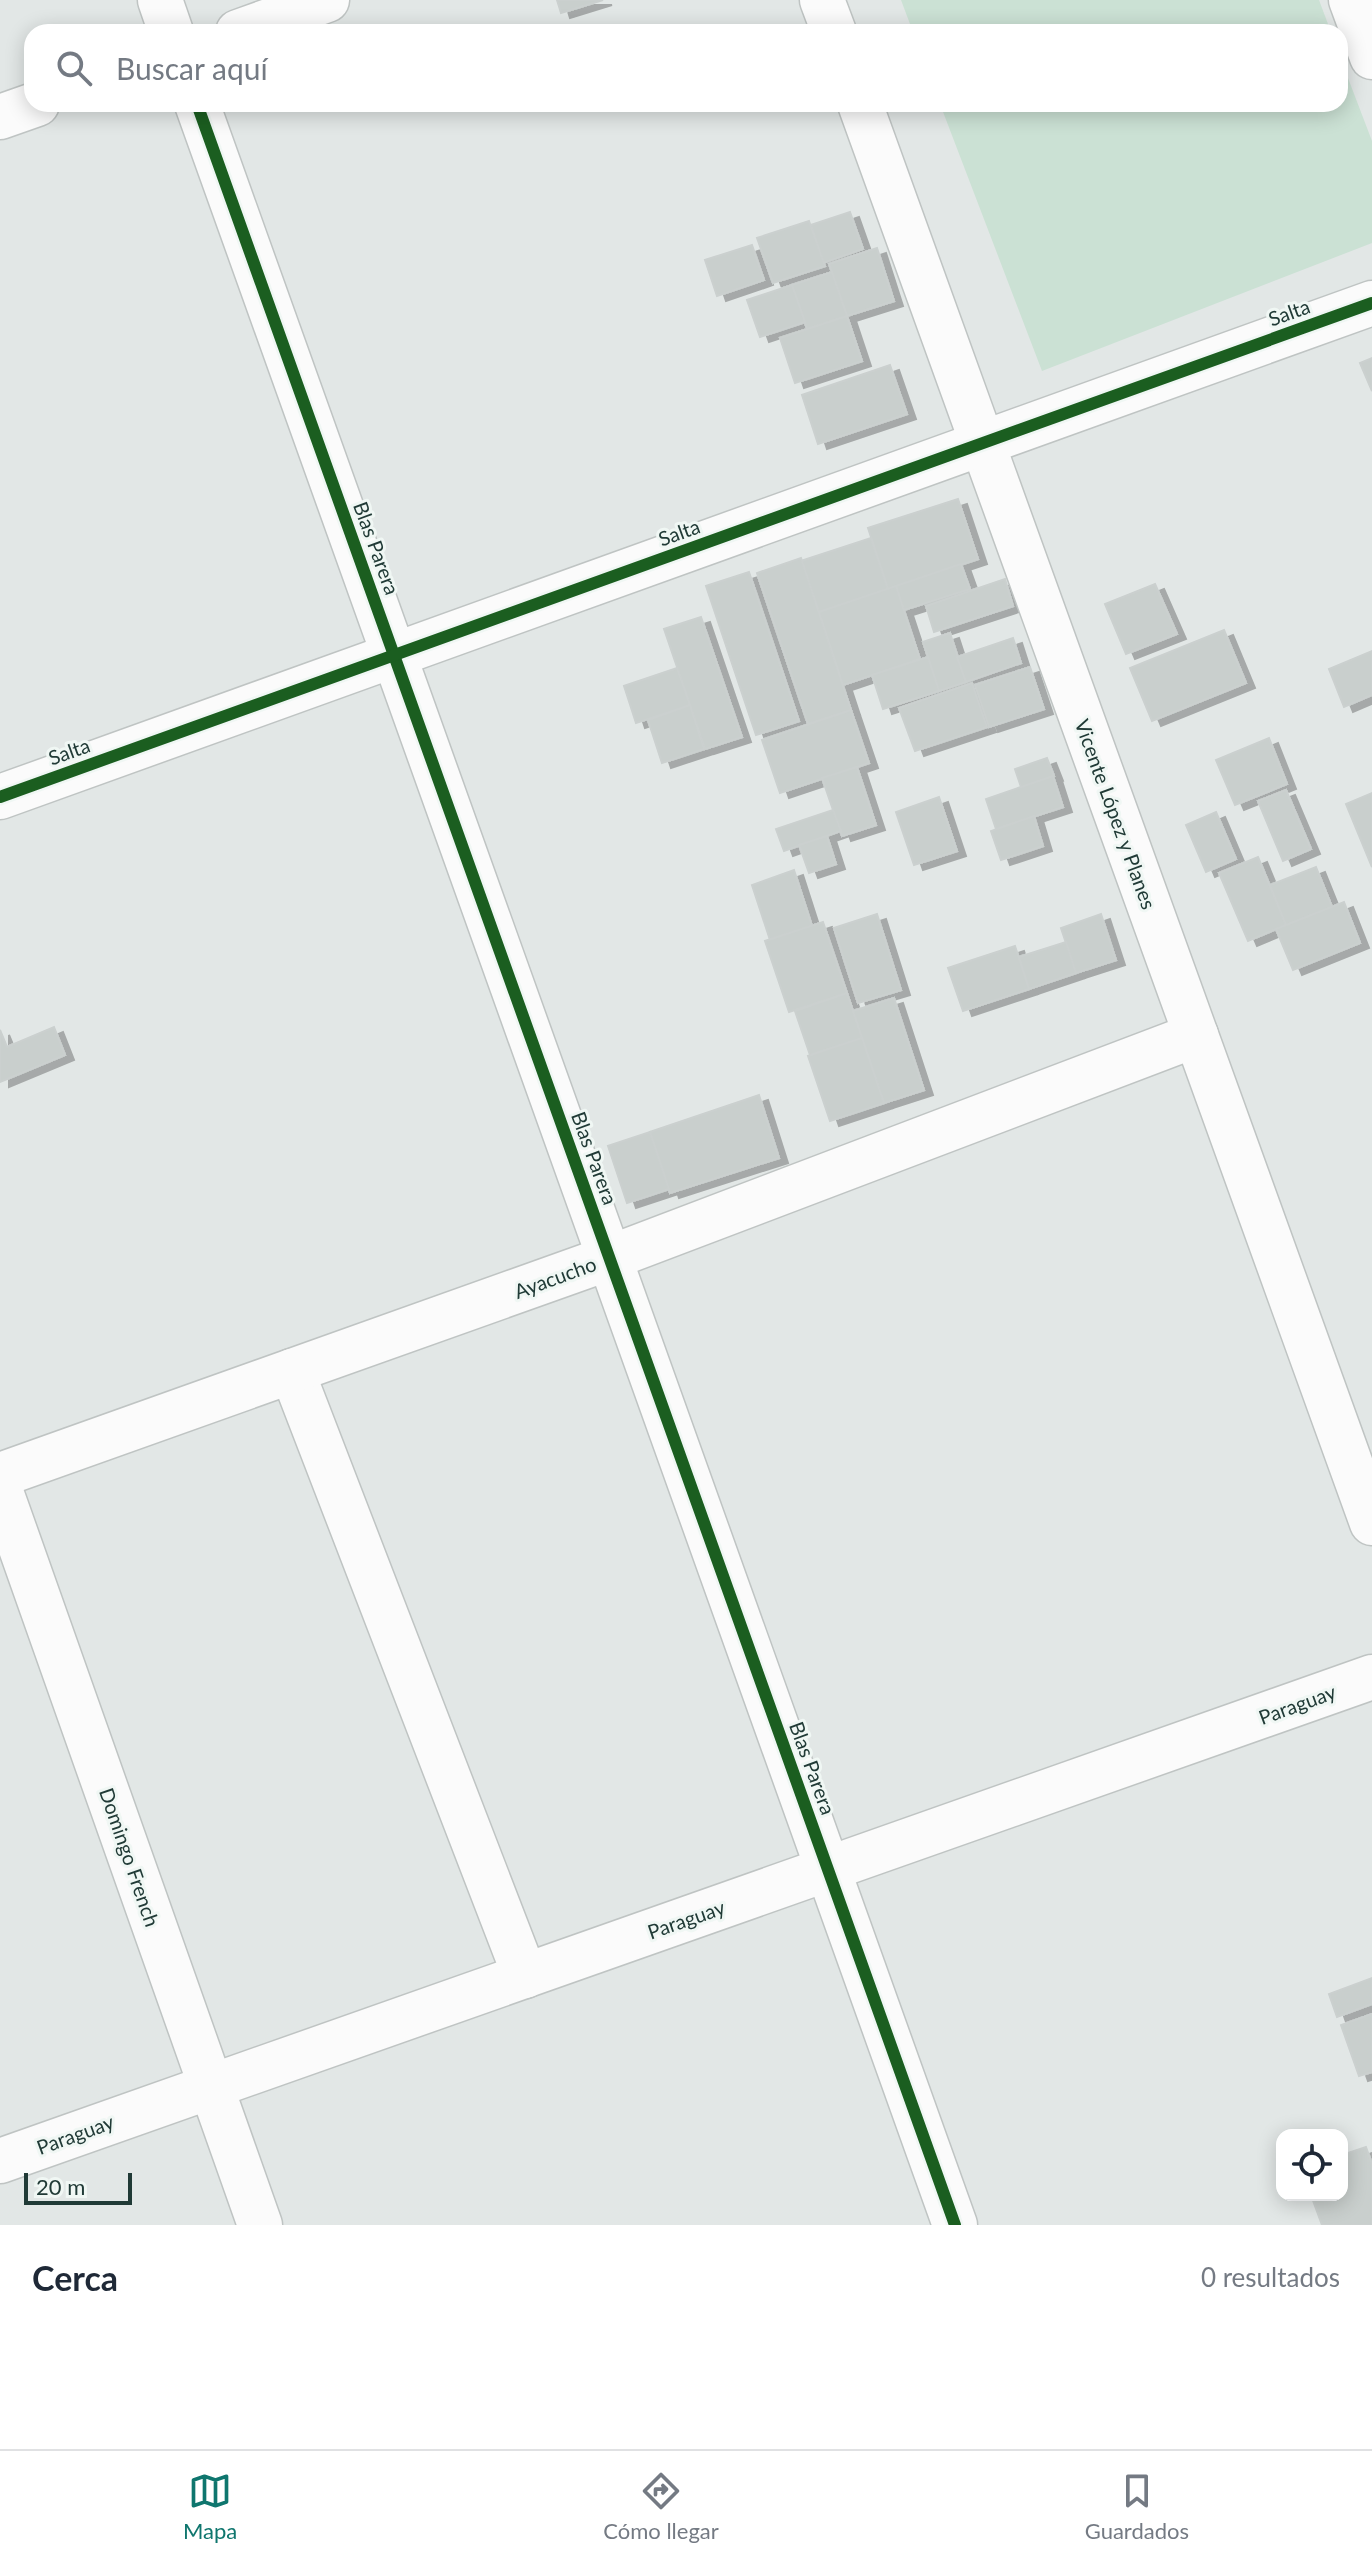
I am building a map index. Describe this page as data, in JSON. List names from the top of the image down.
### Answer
{
  "streets": {
    "street": [
      "Salta",
      "Blas Parera",
      "Vicente López y Planes",
      "Ayacucho",
      "Paraguay",
      "Domingo French"
    ]
  },
  "crossings": [
    ["Salta", "Blas Parera"],
    ["Salta", "Vicente López y Planes"],
    ["Blas Parera", "Ayacucho"],
    ["Blas Parera", "Paraguay"],
    ["Vicente López y Planes", "Ayacucho"],
    ["Paraguay", "Domingo French"]
  ],
  "scale_bar": "20 m",
  "page": {
    "search": "Buscar aquí",
    "scale": "20 m",
    "heading": ["Cerca", "0 resultados"],
    "nav": ["Mapa", "Cómo llegar", "Guardados"]
  }
}
